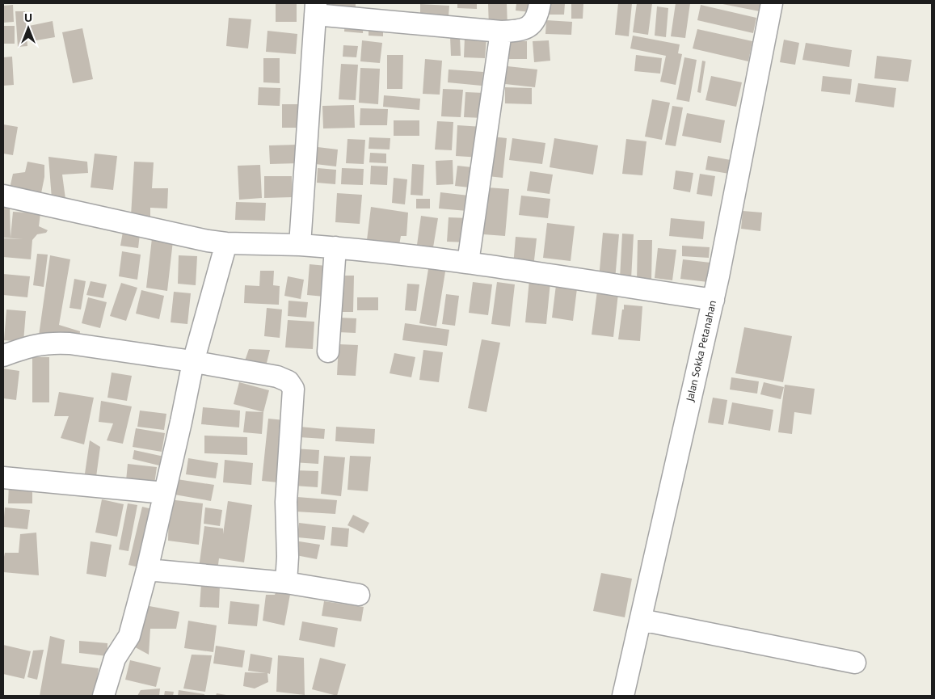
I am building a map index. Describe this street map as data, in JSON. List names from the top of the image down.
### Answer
{
  "streets": {
    "street": ["Jalan Sokka Petanahan"]
  },
  "north": "top"
}
